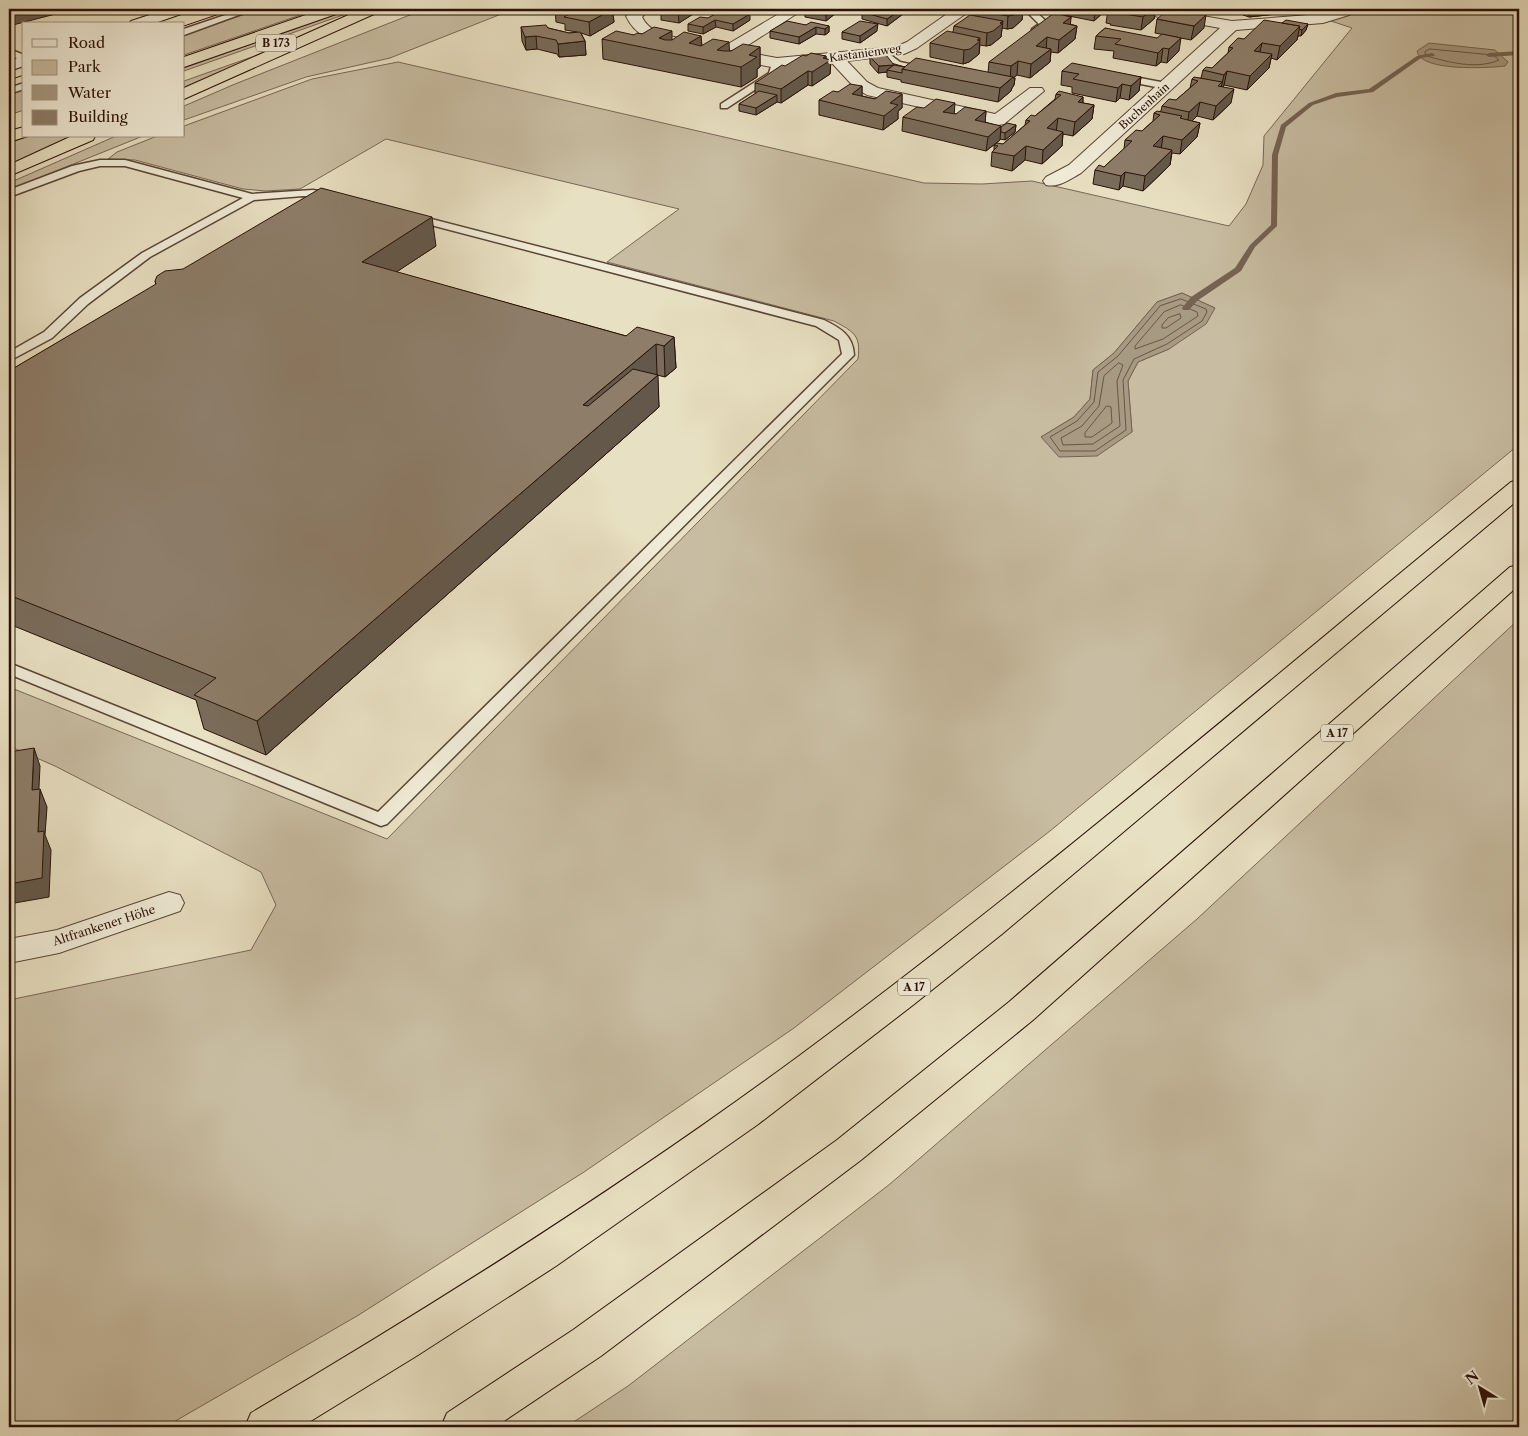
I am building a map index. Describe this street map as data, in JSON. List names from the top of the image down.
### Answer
{
  "streets": {
    "highway": ["B 173", "A 17"],
    "street": ["Kastanienweg", "Buchenhain", "Altfrankener Höhe"]
  },
  "legend": [
    "Road",
    "Park",
    "Water",
    "Building"
  ],
  "north": "top left"
}
